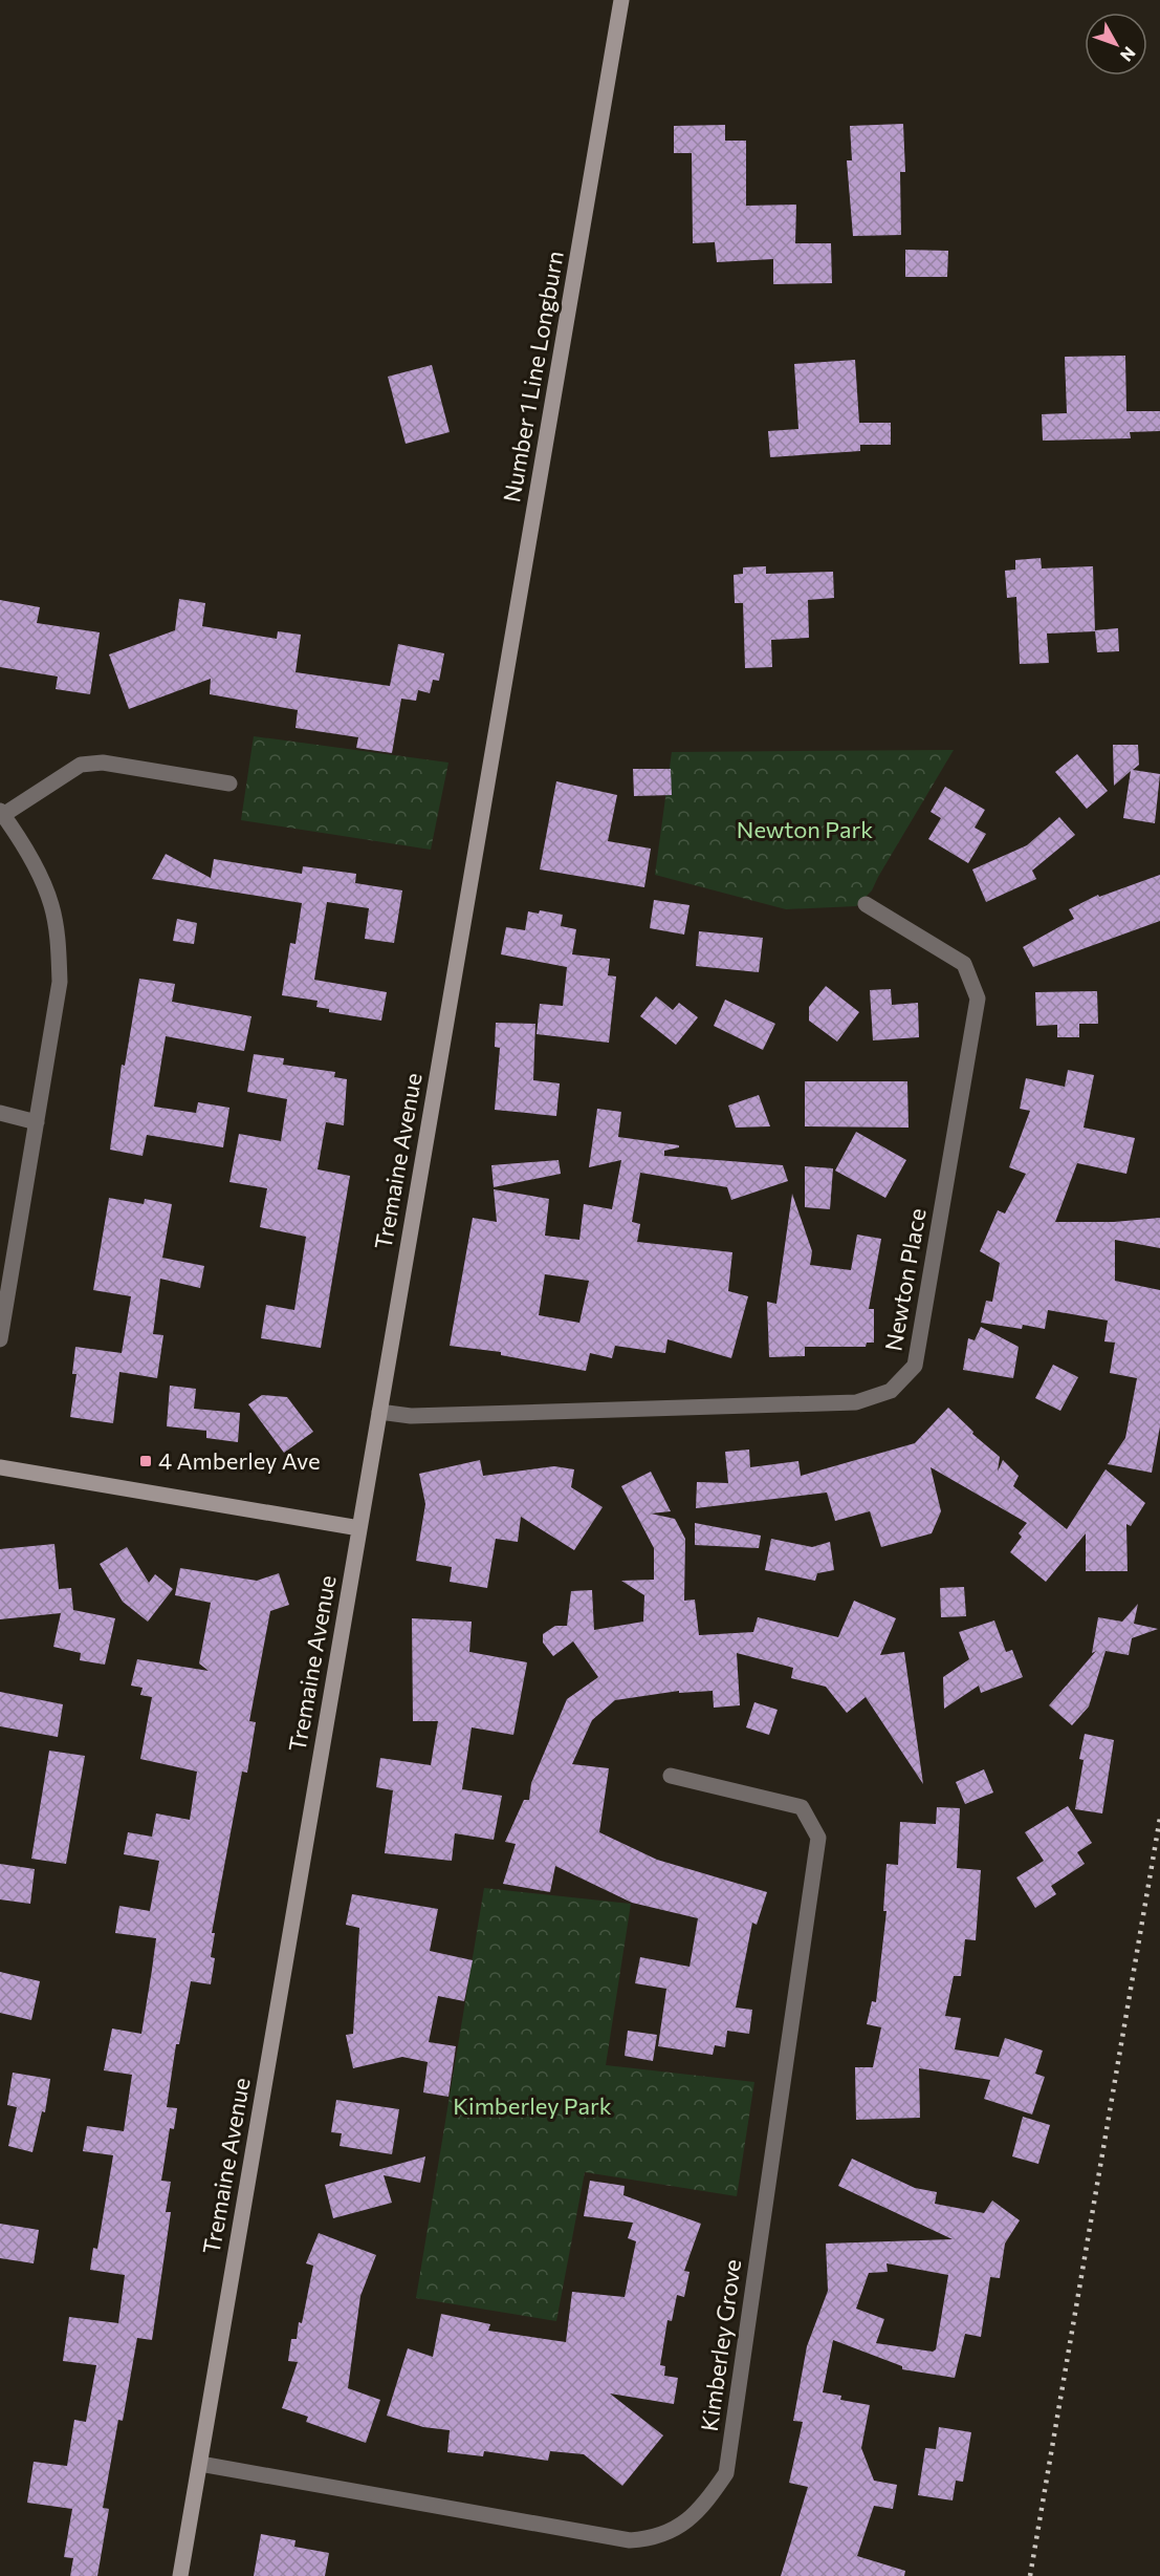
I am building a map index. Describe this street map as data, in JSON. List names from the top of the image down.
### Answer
{
  "streets": {
    "main road": ["Number 1 Line Longburn", "Tremaine Avenue"],
    "street": ["Newton Place", "Kimberley Grove"]
  },
  "crossings": [
    ["Number 1 Line Longburn", "Tremaine Avenue"],
    ["Tremaine Avenue", "Newton Place"],
    ["Tremaine Avenue", "Kimberley Grove"]
  ],
  "parks": ["Newton Park", "Kimberley Park"],
  "places": {
    "transit": ["4 Amberley Ave"]
  },
  "north": "bottom right"
}
